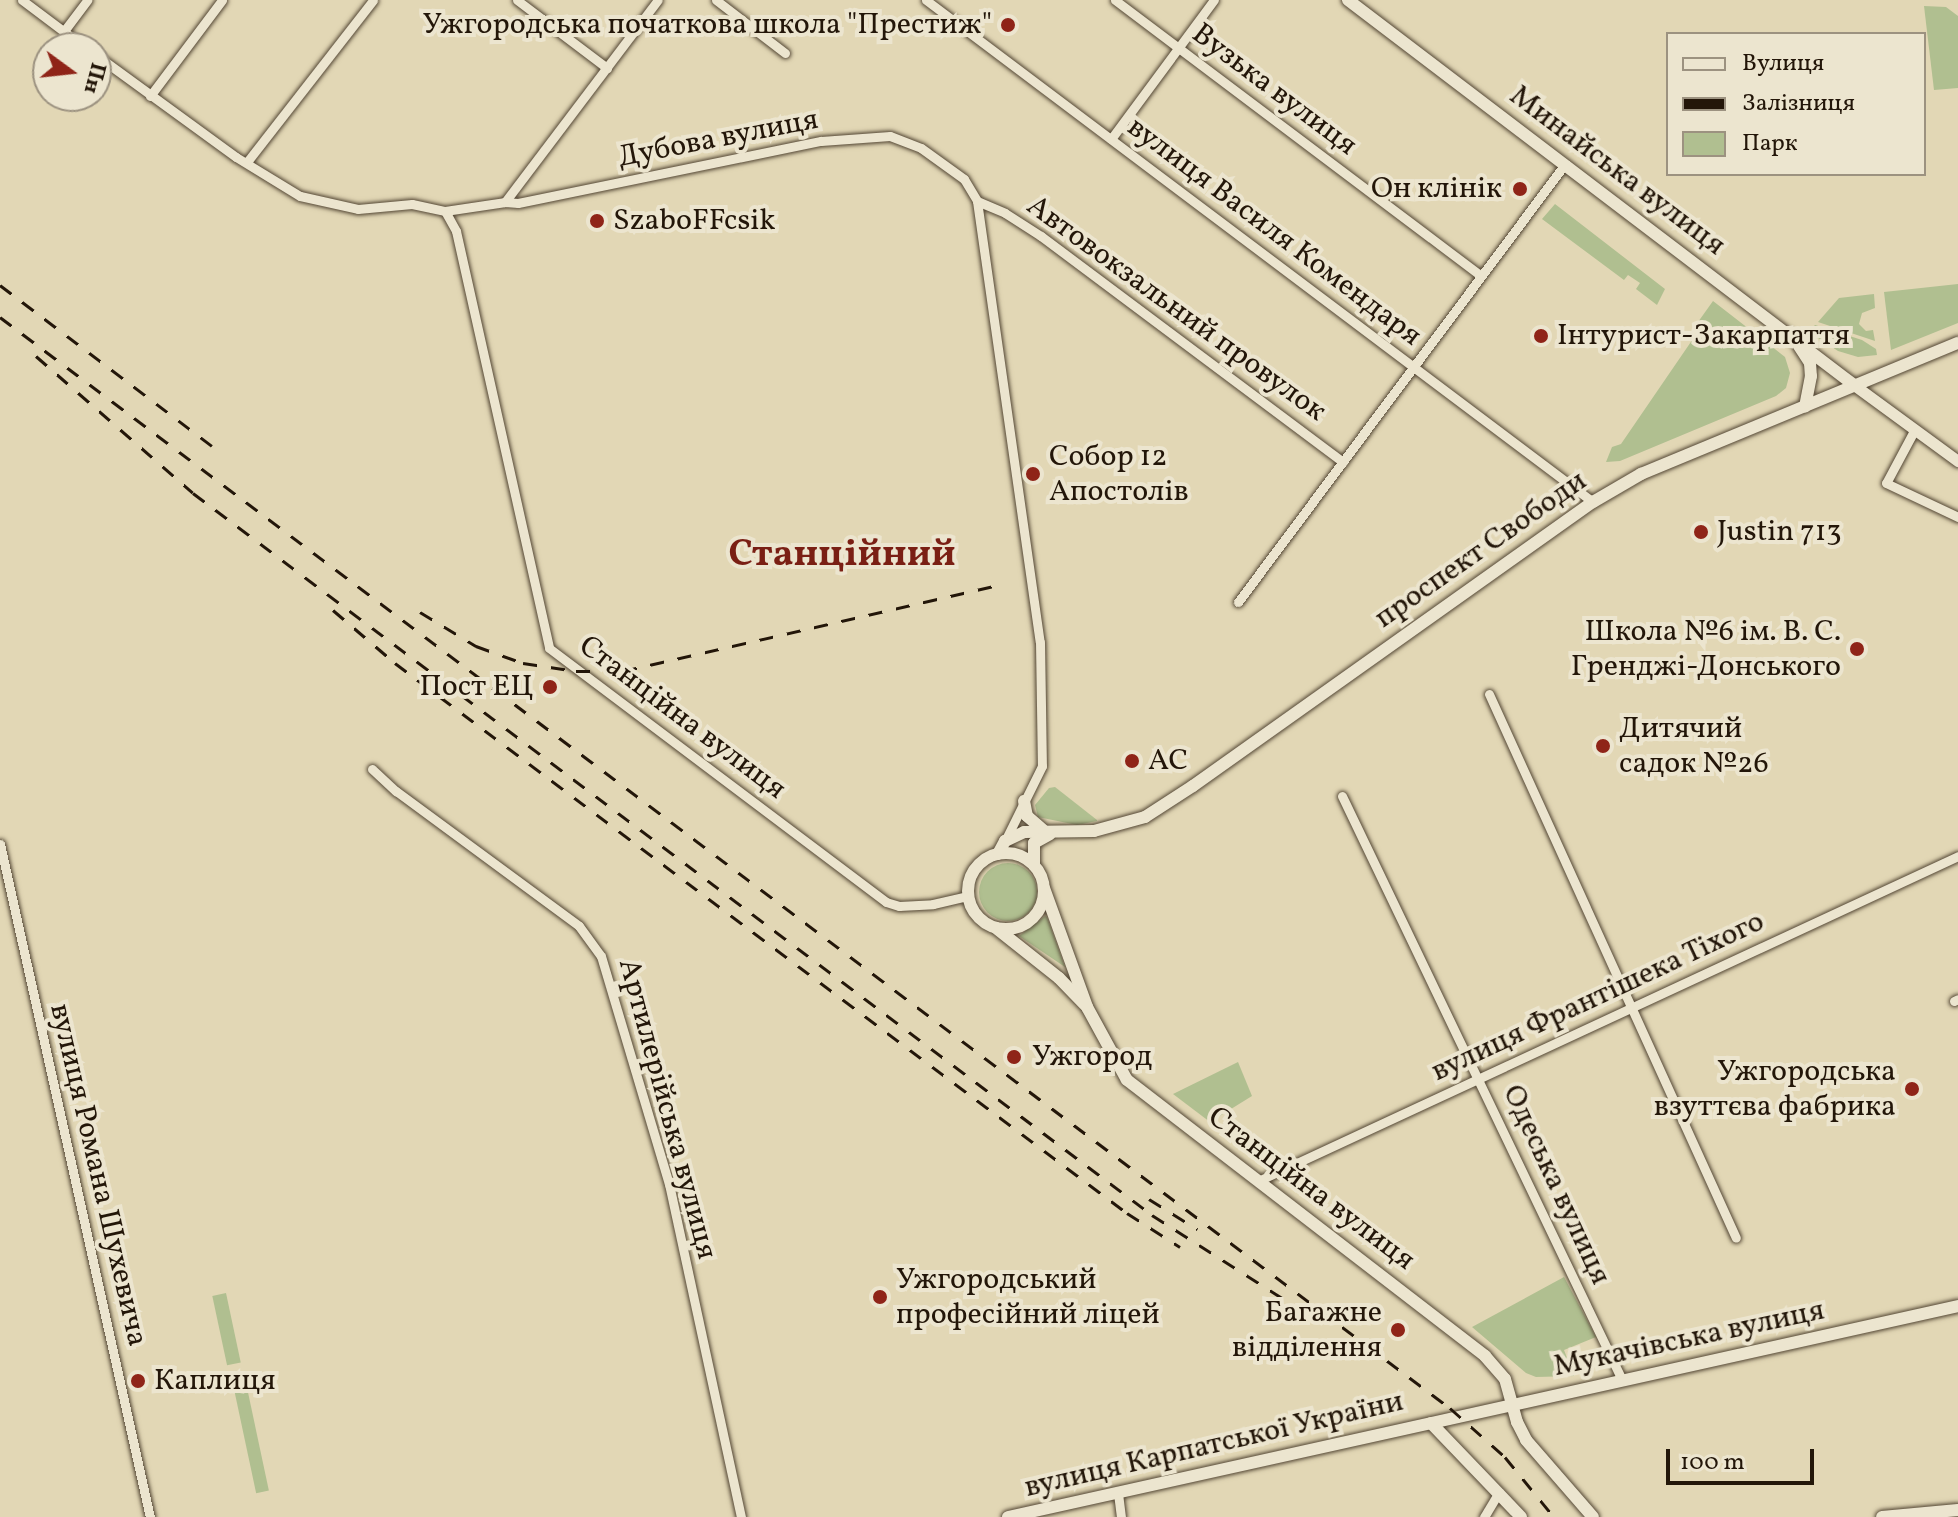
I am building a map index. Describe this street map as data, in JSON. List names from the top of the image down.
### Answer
{
  "streets": {
    "main road": [
      "Минайська вулиця",
      "проспект Свободи",
      "Станційна вулиця",
      "Мукачівська вулиця",
      "вулиця Карпатської України"
    ],
    "street": [
      "Вузька вулиця",
      "Дубова вулиця",
      "вулиця Василя Комендаря",
      "Автовокзальний провулок",
      "вулиця Франтішека Тіхого",
      "Артилерійська вулиця",
      "вулиця Романа Шухевича",
      "Одеська вулиця"
    ]
  },
  "crossings": [
    ["Дубова вулиця", "Автовокзальний провулок"],
    ["Дубова вулиця", "Станційна вулиця"],
    ["Минайська вулиця", "проспект Свободи"],
    ["вулиця Василя Комендаря", "проспект Свободи"],
    ["Станційна вулиця", "вулиця Франтішека Тіхого"],
    ["Станційна вулиця", "Мукачівська вулиця"],
    ["вулиця Франтішека Тіхого", "Одеська вулиця"],
    ["Одеська вулиця", "Мукачівська вулиця"],
    ["Мукачівська вулиця", "вулиця Карпатської України"]
  ],
  "districts": ["Станційний"],
  "places": [
    "Ужгородська початкова школа \"Престиж\"",
    "Он клінік",
    "SzaboFFcsik",
    "Інтурист-Закарпаття",
    "Собор 12 Апостолів",
    "Justin 713",
    "Школа №6 ім. В. С. Гренджі-Донського",
    "Пост ЕЦ",
    "Дитячий садок №26",
    "AC",
    "Ужгород",
    "Ужгородська взуттєва фабрика",
    "Ужгородський професійний ліцей",
    "Багажне відділення",
    "Каплиця"
  ],
  "legend": ["Вулиця", "Залізниця", "Парк"],
  "scale_bar": "100 m",
  "north": "right"
}
